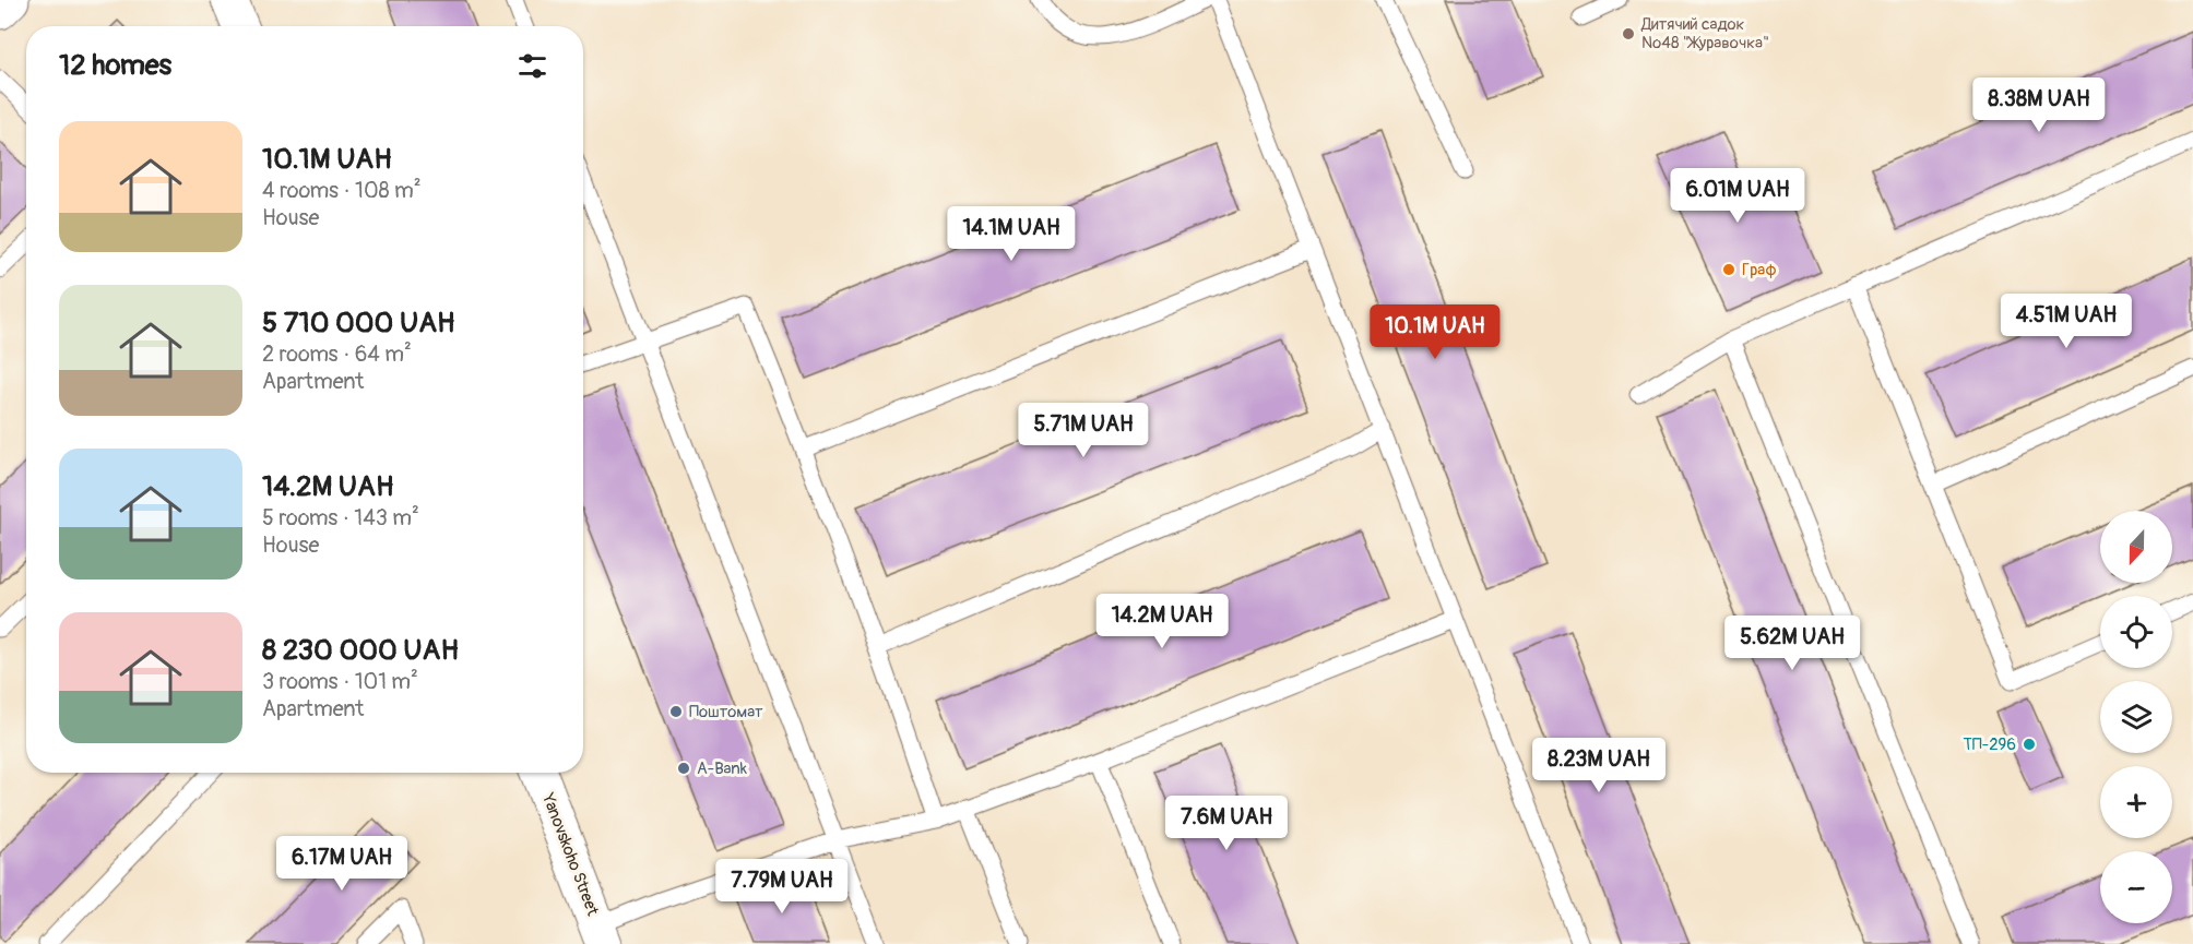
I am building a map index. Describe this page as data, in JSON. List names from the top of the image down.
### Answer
{
  "streets": {
    "main road": ["Yanovskoho Street"]
  },
  "places": [
    "Дитячий садок №48 \"Журавочка\"",
    "Граф",
    "Поштомат",
    "ТП-296",
    "A-Bank"
  ],
  "north": "bottom",
  "page": {
    "heading": "12 homes",
    "price": [
      "8.38M UAH",
      "6.01M UAH",
      "14.1M UAH",
      "4.51M UAH",
      "10.1M UAH",
      "5.71M UAH",
      "14.2M UAH",
      "5.62M UAH",
      "8.23M UAH",
      "7.6M UAH",
      "6.17M UAH",
      "7.79M UAH"
    ],
    "list": [
      {
        "name": "10.1M UAH",
        "note": "4 rooms · 108 m² · House"
      },
      {
        "name": "5 710 000 UAH",
        "note": "2 rooms · 64 m² · Apartment"
      },
      {
        "name": "14.2M UAH",
        "note": "5 rooms · 143 m² · House"
      },
      {
        "name": "8 230 000 UAH",
        "note": "3 rooms · 101 m² · Apartment"
      }
    ],
    "map_buttons": ["+", "−"]
  }
}
